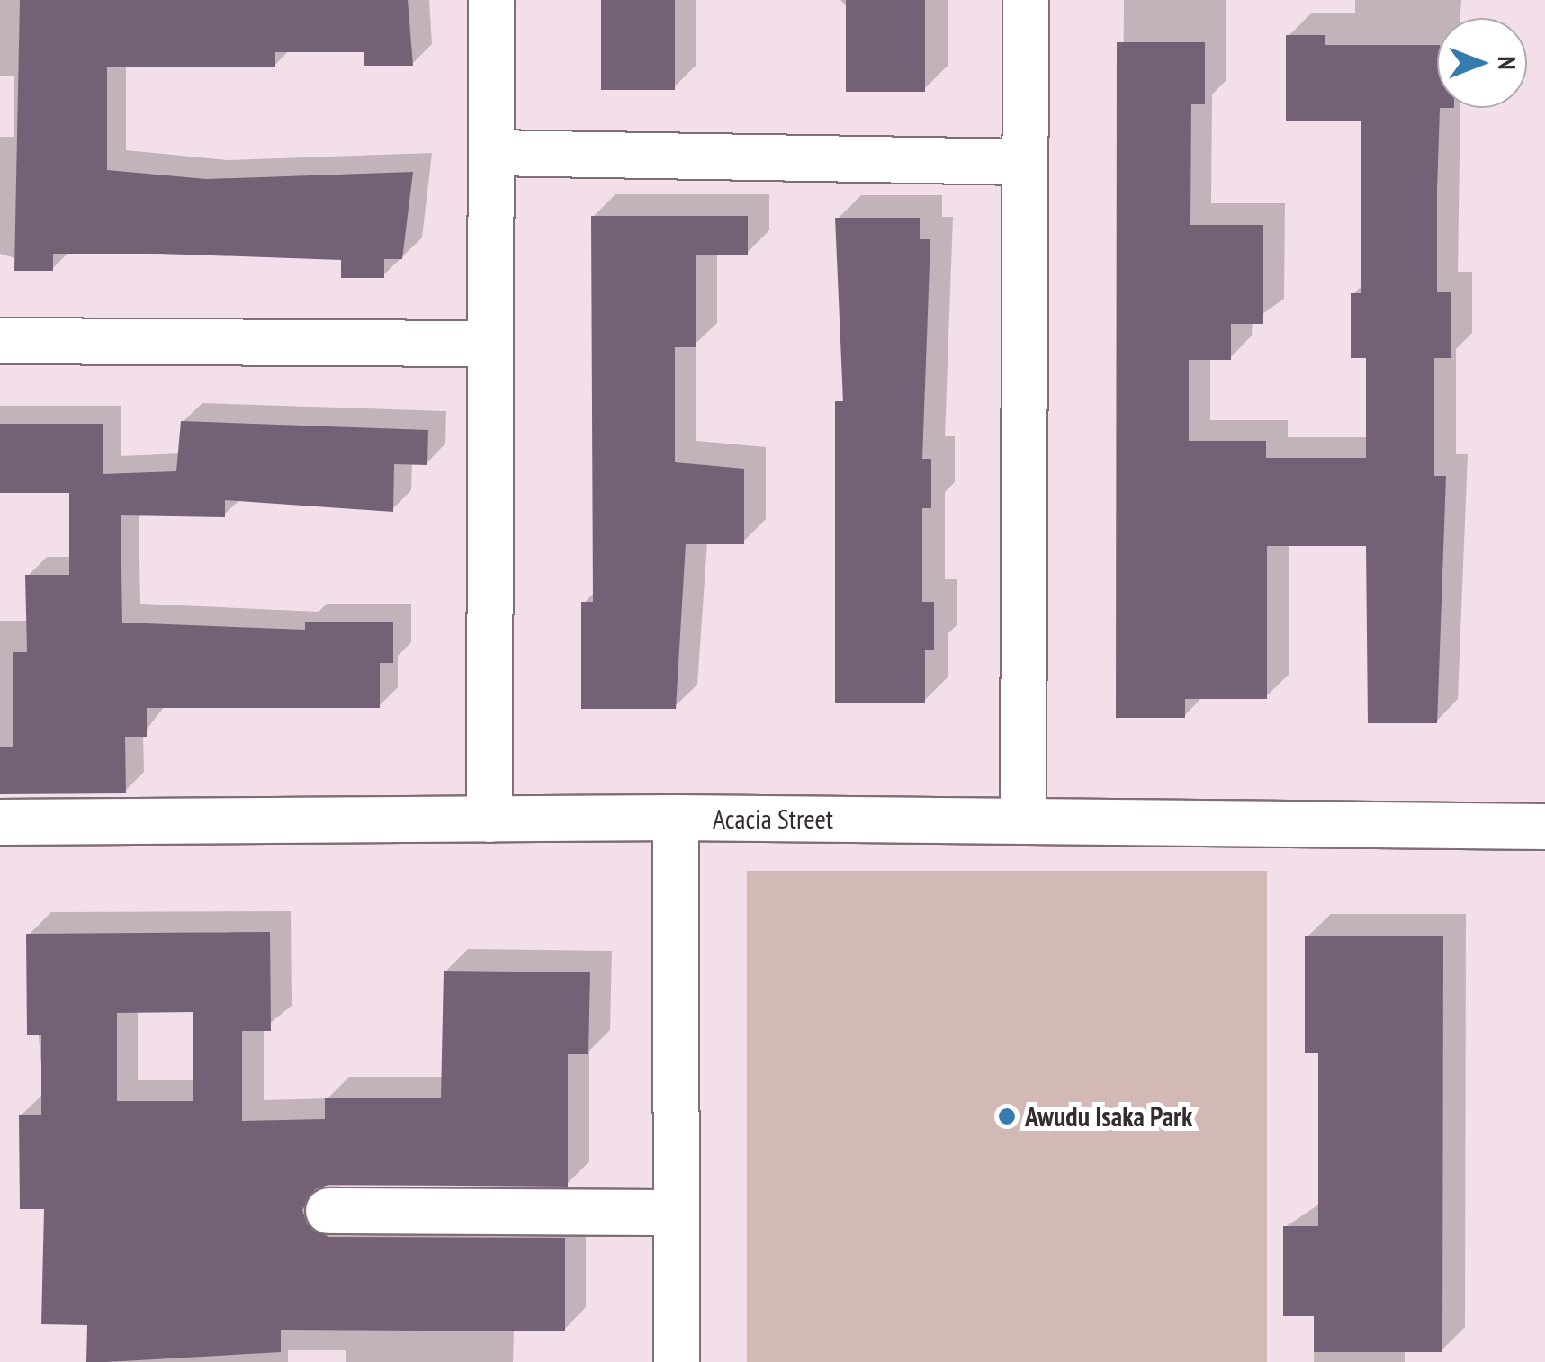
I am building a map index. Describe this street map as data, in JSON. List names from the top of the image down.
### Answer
{
  "streets": {
    "street": ["Acacia Street"]
  },
  "places": ["Awudu Isaka Park"],
  "north": "right"
}
